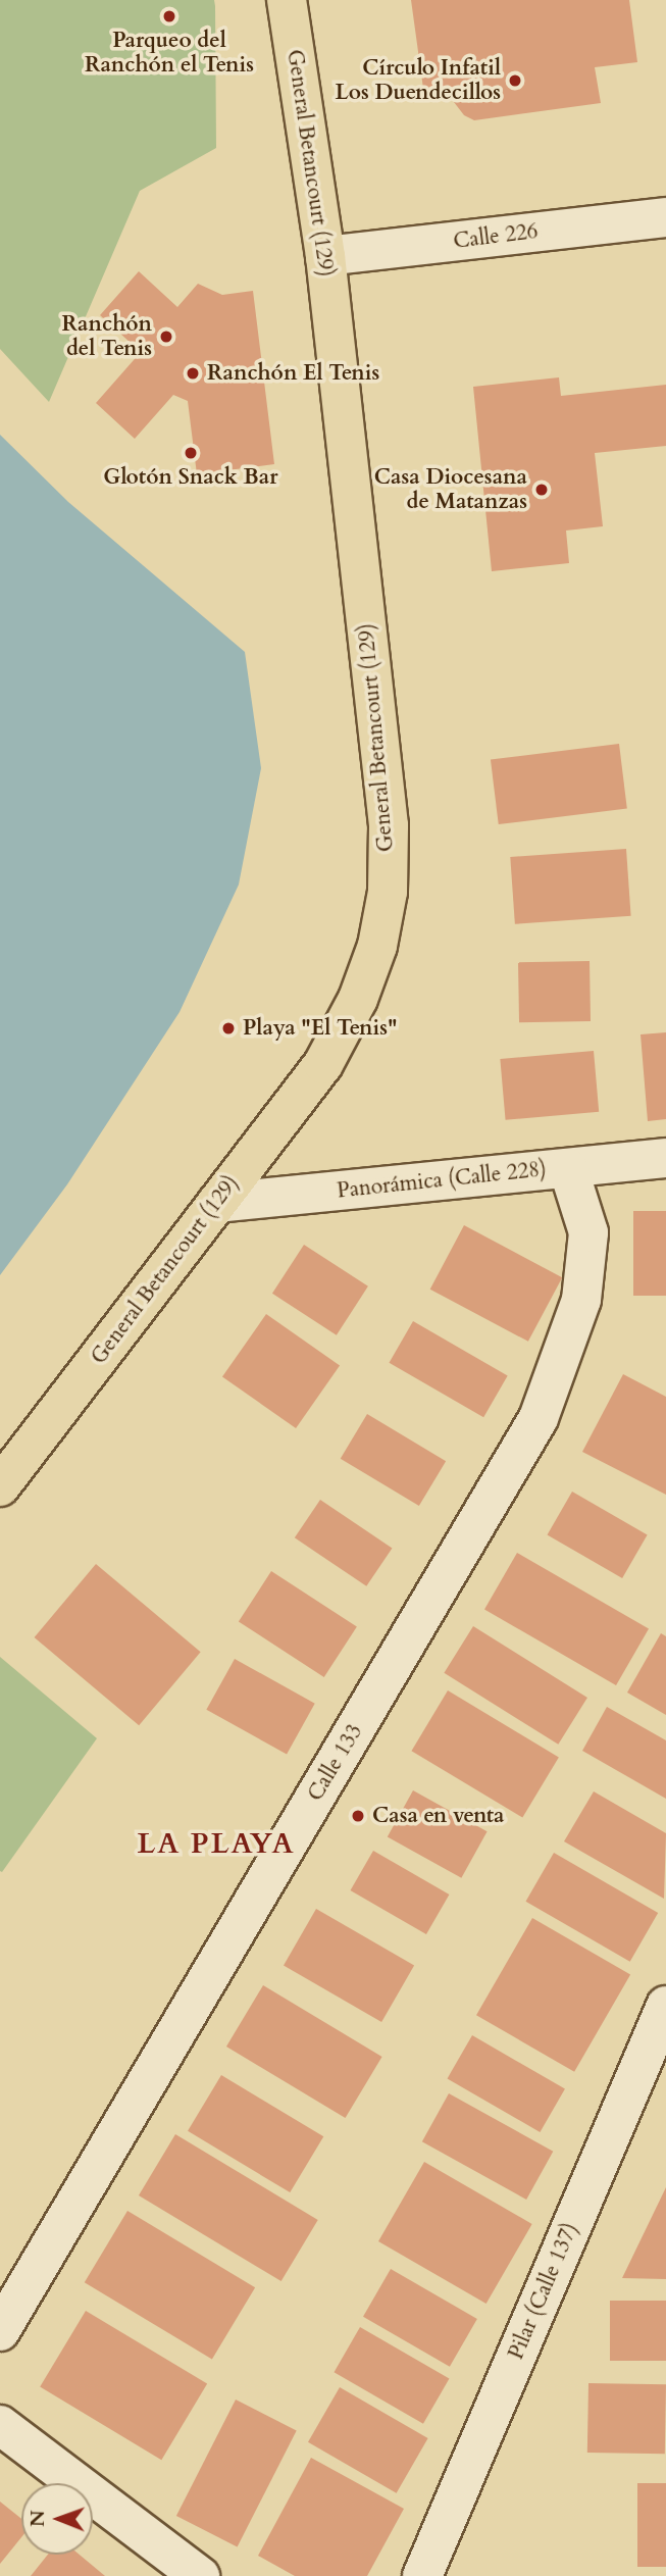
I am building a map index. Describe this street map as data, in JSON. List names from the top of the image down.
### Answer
{
  "streets": {
    "main road": ["General Betancourt (129)"],
    "street": [
      "Calle 226",
      "Panorámica (Calle 228)",
      "Calle 133",
      "Pilar (Calle 137)"
    ]
  },
  "crossings": [
    ["General Betancourt (129)", "Calle 226"],
    ["General Betancourt (129)", "Panorámica (Calle 228)"],
    ["Panorámica (Calle 228)", "Calle 133"]
  ],
  "districts": ["LA PLAYA"],
  "places": [
    "Parqueo del Ranchón el Tenis",
    "Círculo Infatil Los Duendecillos",
    "Ranchón del Tenis",
    "Ranchón El Tenis",
    "Glotón Snack Bar",
    "Casa Diocesana de Matanzas",
    "Playa \"El Tenis\"",
    "Casa en venta"
  ],
  "north": "left"
}
